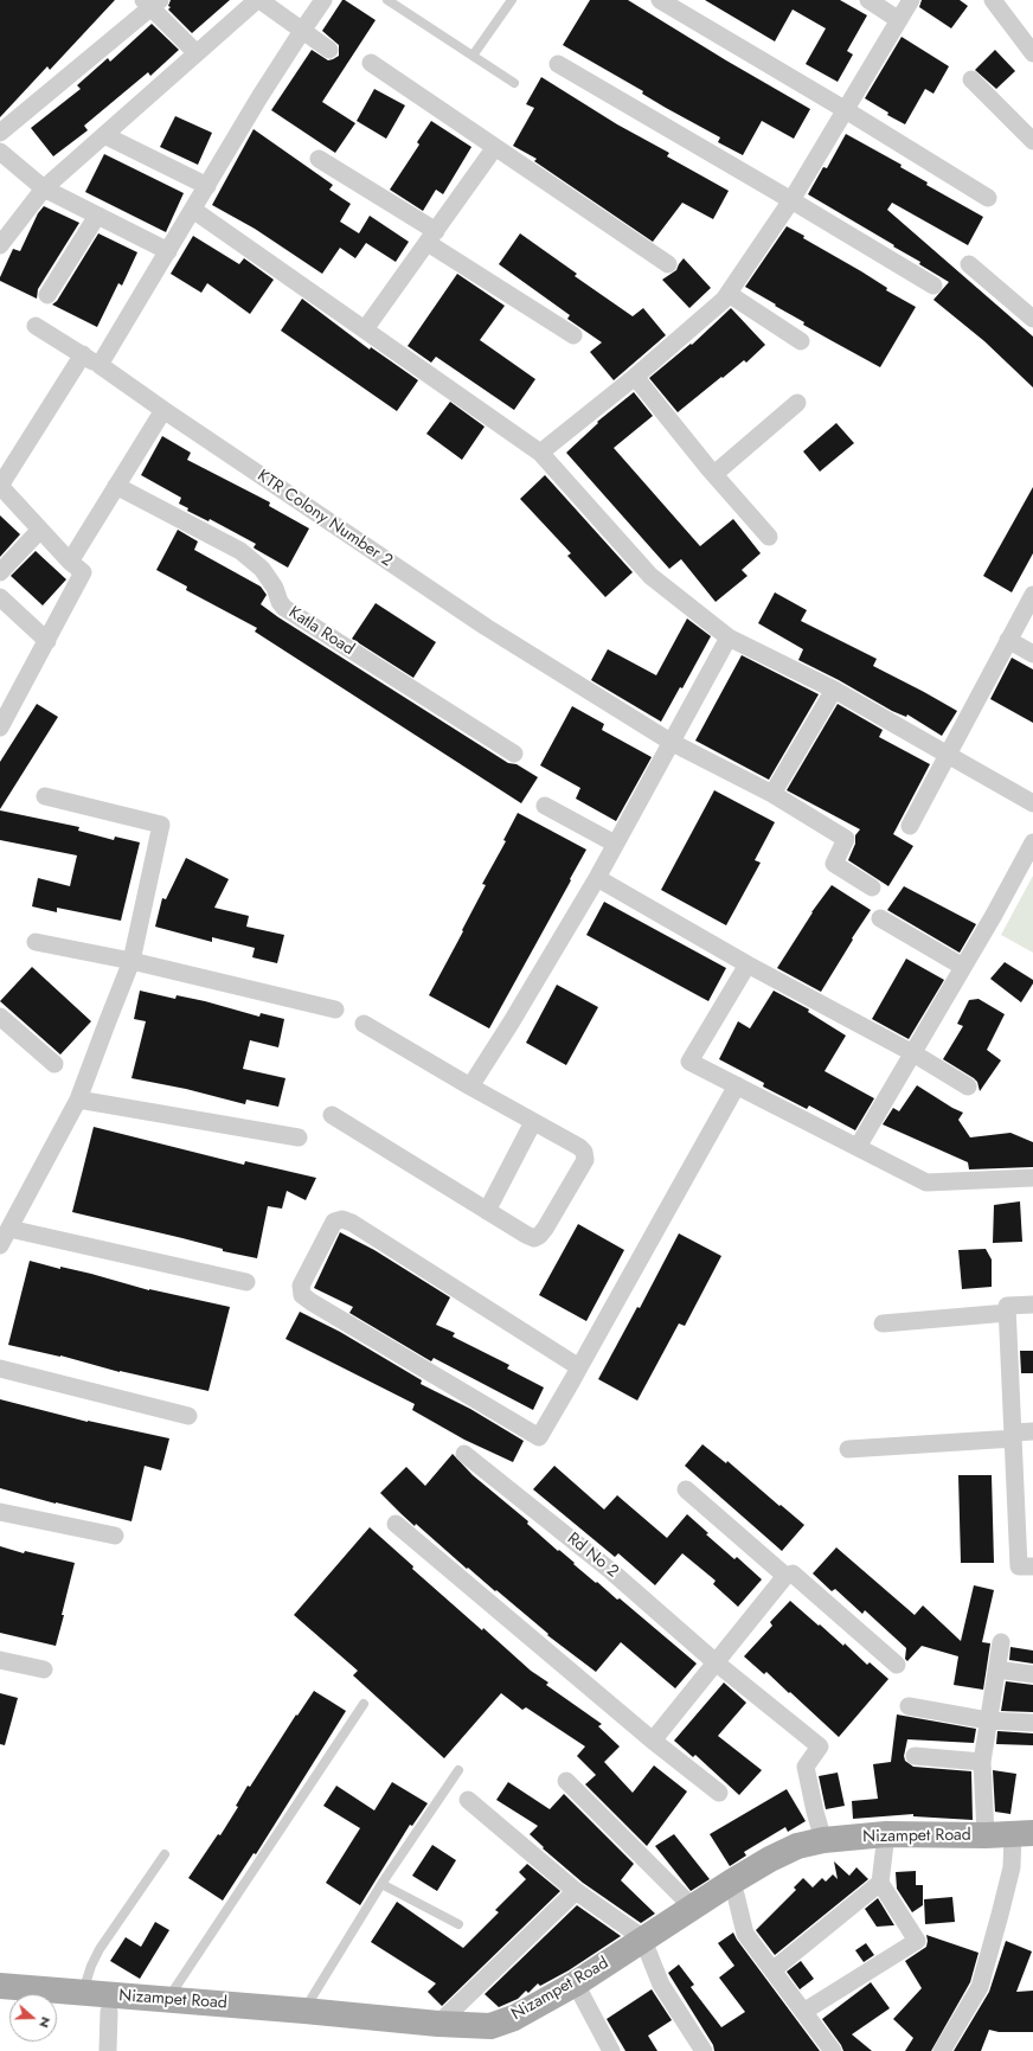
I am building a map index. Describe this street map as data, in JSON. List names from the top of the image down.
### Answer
{
  "streets": {
    "main road": ["Nizampet Road"],
    "street": ["KTR Colony Number 2", "Katla Road", "Rd No 2"]
  },
  "crossings": [
    ["Rd No 2", "Nizampet Road"]
  ],
  "north": "right"
}
